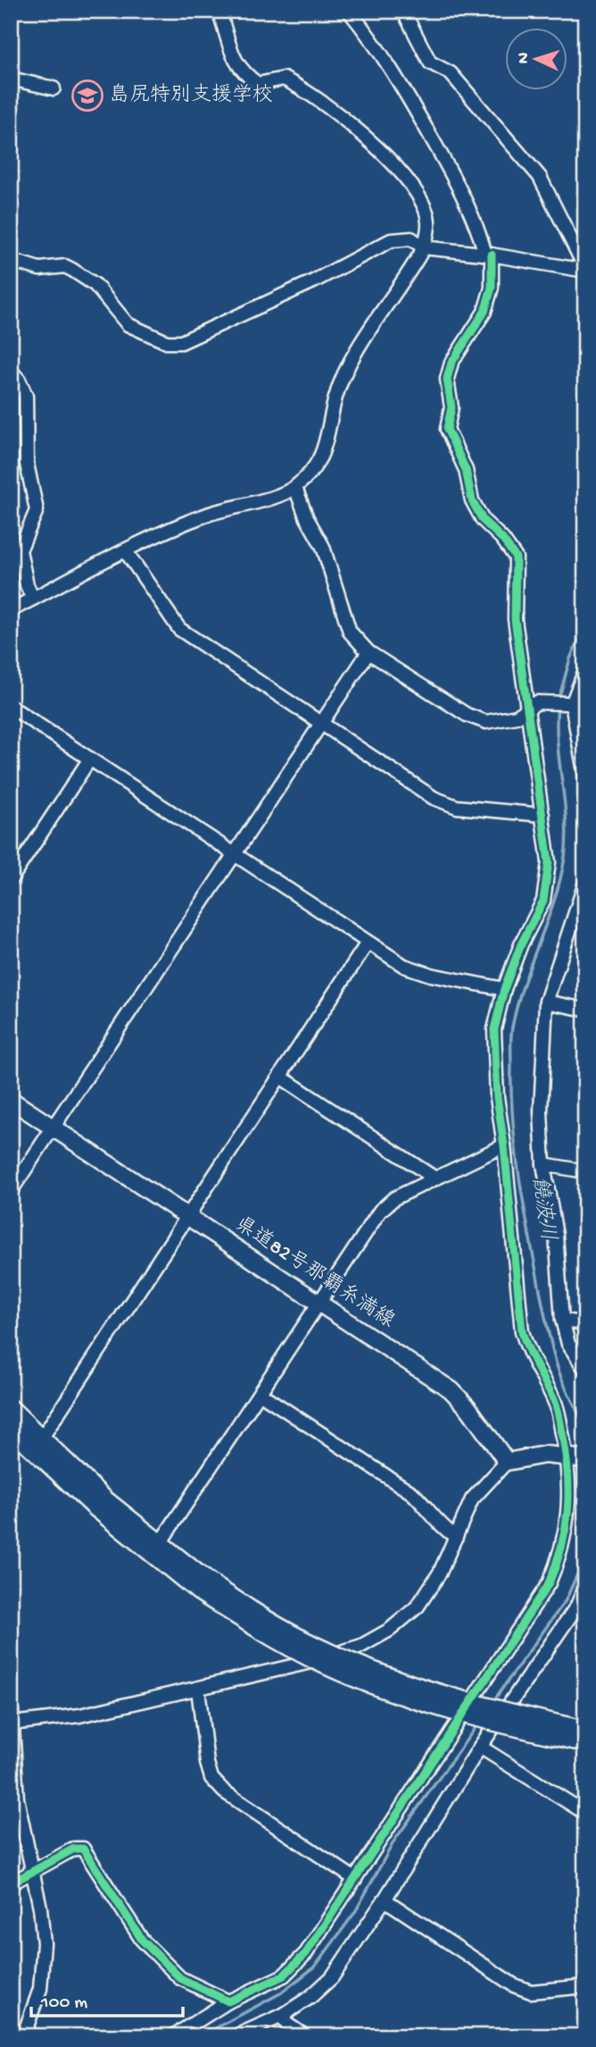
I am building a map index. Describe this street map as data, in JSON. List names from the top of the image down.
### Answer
{
  "streets": {
    "main road": ["県道82号那覇糸満線"]
  },
  "water": ["饒波川"],
  "places": {
    "school or university": ["島尻特別支援学校"]
  },
  "scale_bar": "100 m",
  "north": "left"
}
